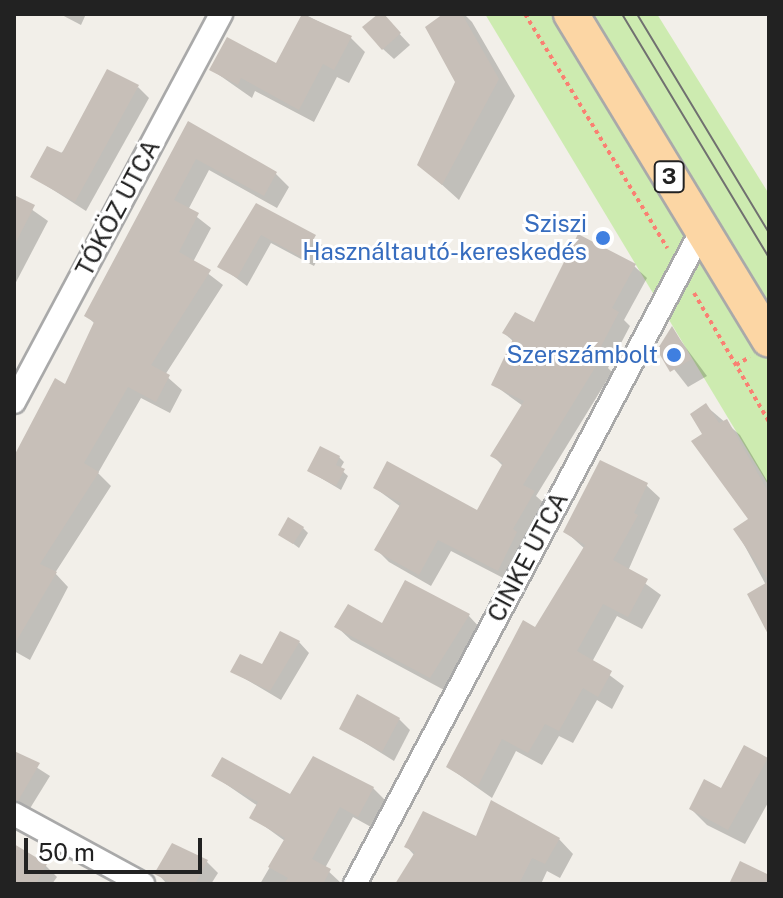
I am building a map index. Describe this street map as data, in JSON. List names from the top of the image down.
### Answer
{
  "streets": {
    "main road": ["3"],
    "street": ["TÓKÖZ UTCA", "CINKE UTCA"]
  },
  "crossings": [
    ["3", "CINKE UTCA"]
  ],
  "places": ["Sziszi Használtautó-kereskedés", "Szerszámbolt"],
  "scale_bar": "50 m"
}
